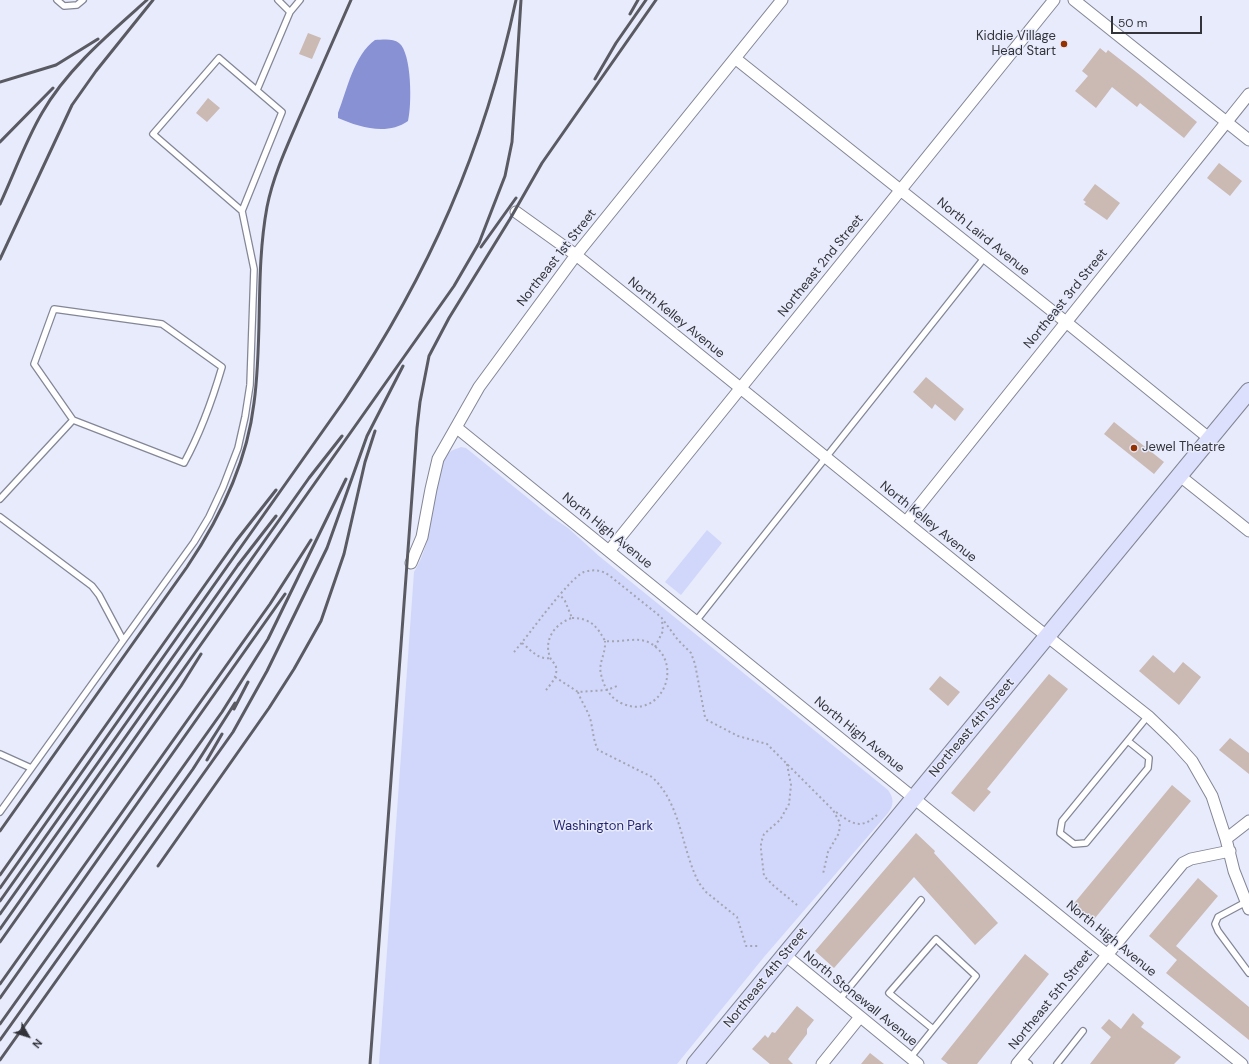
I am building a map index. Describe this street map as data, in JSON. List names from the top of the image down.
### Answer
{
  "streets": {
    "main road": ["Northeast 4th Street"],
    "street": [
      "North Laird Avenue",
      "Northeast 1st Street",
      "Northeast 2nd Street",
      "Northeast 3rd Street",
      "North Kelley Avenue",
      "North High Avenue",
      "North Stonewall Avenue",
      "Northeast 5th Street"
    ]
  },
  "crossings": [
    ["North Laird Avenue", "Northeast 1st Street"],
    ["North Laird Avenue", "Northeast 2nd Street"],
    ["North Laird Avenue", "Northeast 3rd Street"],
    ["North Laird Avenue", "Northeast 4th Street"],
    ["Northeast 1st Street", "North Kelley Avenue"],
    ["Northeast 1st Street", "North High Avenue"],
    ["Northeast 2nd Street", "North Kelley Avenue"],
    ["Northeast 2nd Street", "North High Avenue"],
    ["Northeast 3rd Street", "North Kelley Avenue"],
    ["North Kelley Avenue", "Northeast 4th Street"],
    ["North Kelley Avenue", "Northeast 5th Street"],
    ["North High Avenue", "Northeast 4th Street"],
    ["North High Avenue", "Northeast 5th Street"],
    ["Northeast 4th Street", "North Stonewall Avenue"]
  ],
  "parks": ["Washington Park"],
  "places": ["Kiddie Village Head Start", "Jewel Theatre"],
  "scale_bar": "50 m",
  "north": "bottom right"
}
